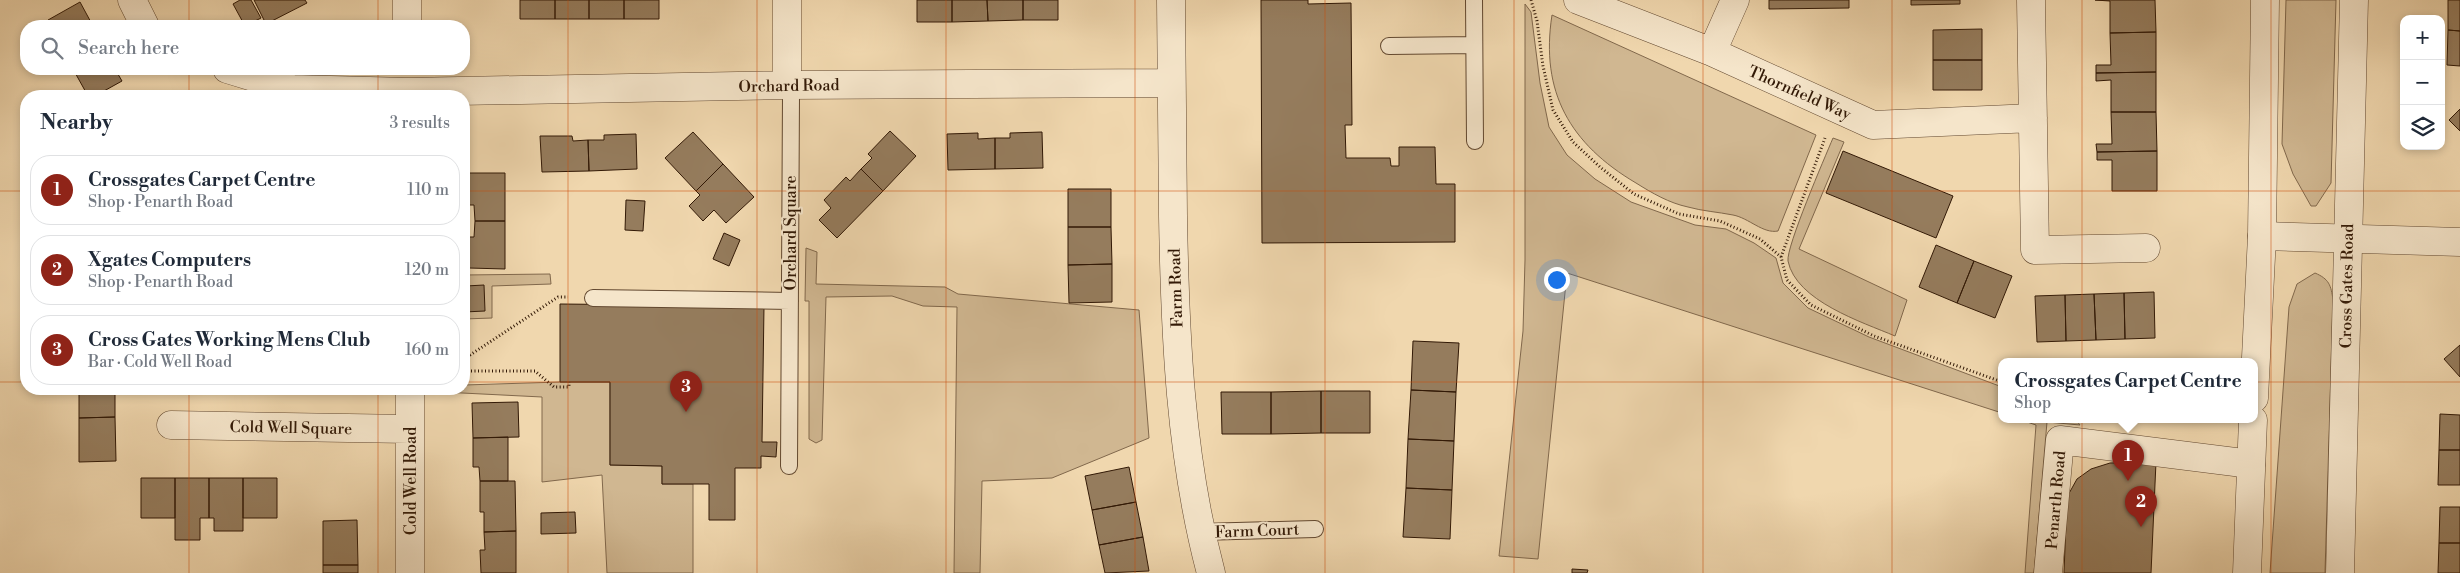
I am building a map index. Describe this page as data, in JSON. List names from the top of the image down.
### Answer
{
  "streets": {
    "street": [
      "Orchard Road",
      "Thornfield Way",
      "Orchard Square",
      "Cross Gates Road",
      "Farm Road",
      "Cold Well Square",
      "Cold Well Road",
      "Penarth Road"
    ],
    "lane": ["Farm Court"]
  },
  "crossings": [
    ["Orchard Road", "Orchard Square"],
    ["Orchard Road", "Farm Road"],
    ["Farm Road", "Farm Court"],
    ["Cold Well Square", "Cold Well Road"]
  ],
  "page": {
    "map_buttons": ["+", "−"],
    "search": "Search here",
    "heading": ["Nearby", "3 results"],
    "list": [
      {
        "mark": "1",
        "name": "Crossgates Carpet Centre",
        "note": "Shop · Penarth Road",
        "value": "110 m"
      },
      {
        "mark": "2",
        "name": "Xgates Computers",
        "note": "Shop · Penarth Road",
        "value": "120 m"
      },
      {
        "mark": "3",
        "name": "Cross Gates Working Mens Club",
        "note": "Bar · Cold Well Road",
        "value": "160 m"
      }
    ],
    "popup": ["Crossgates Carpet Centre", "Shop"],
    "pins": ["3", "1", "2"]
  }
}
